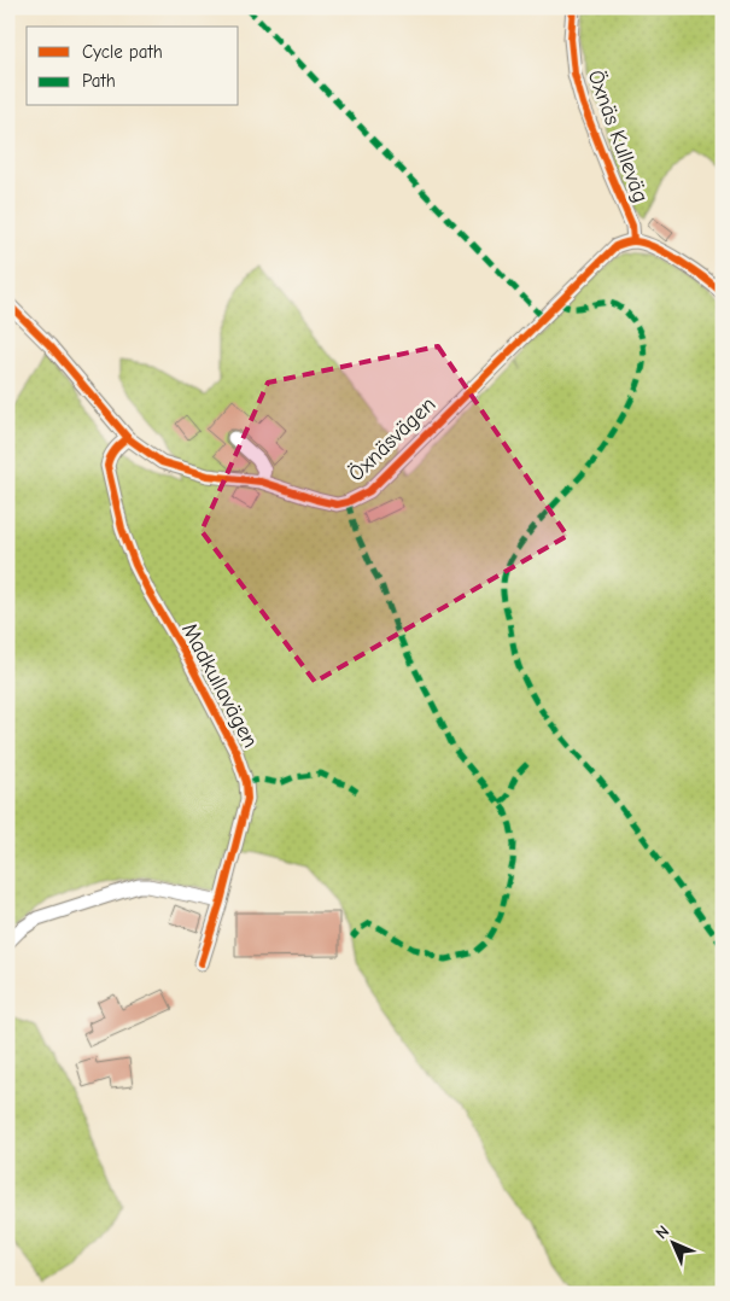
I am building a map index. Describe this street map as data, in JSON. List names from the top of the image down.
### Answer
{
  "streets": {
    "street": ["Öxnäs Kulleväg", "Öxnäsvägen", "Madkullavägen"]
  },
  "crossings": [
    ["Öxnäs Kulleväg", "Öxnäsvägen"],
    ["Öxnäsvägen", "Madkullavägen"]
  ],
  "legend": ["Cycle path", "Path"],
  "north": "top left"
}
